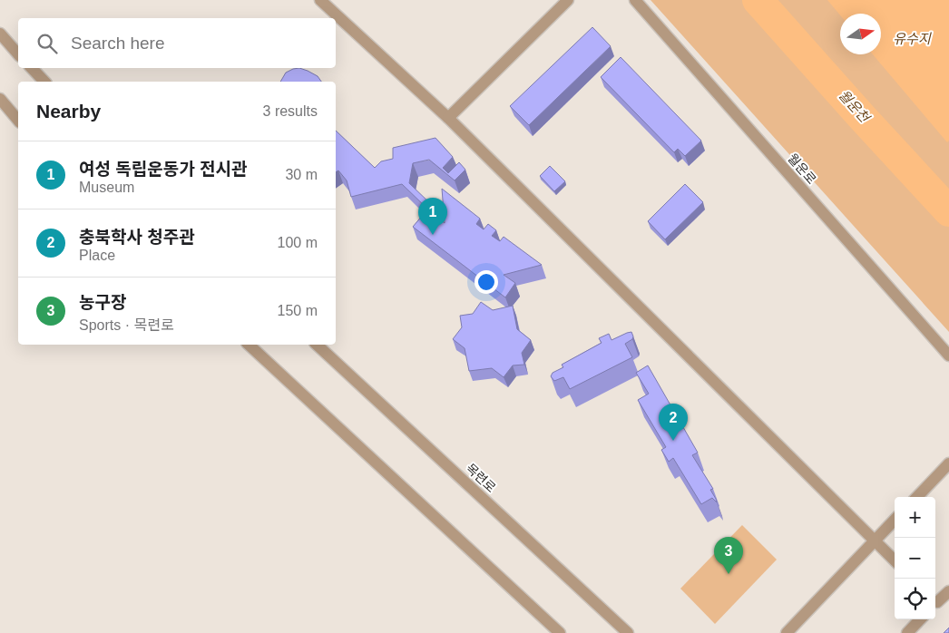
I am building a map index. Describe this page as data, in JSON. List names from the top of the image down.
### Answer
{
  "streets": {
    "street": ["월운로", "목련로"]
  },
  "water": ["유수지", "월운천"],
  "north": "right",
  "page": {
    "search": "Search here",
    "heading": ["Nearby", "3 results"],
    "list": [
      {
        "mark": "1",
        "name": "여성 독립운동가 전시관",
        "note": "Museum",
        "value": "30 m"
      },
      {
        "mark": "2",
        "name": "충북학사 청주관",
        "note": "Place",
        "value": "100 m"
      },
      {
        "mark": "3",
        "name": "농구장",
        "note": "Sports · 목련로",
        "value": "150 m"
      }
    ],
    "pins": ["1", "2", "3"],
    "map_buttons": ["+", "−"]
  }
}
